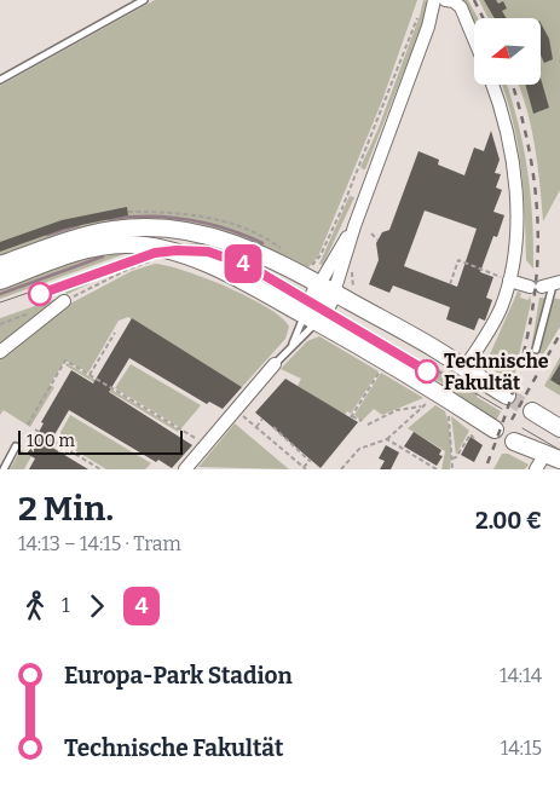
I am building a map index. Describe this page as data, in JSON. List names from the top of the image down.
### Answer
{
  "places": ["Technische Fakultät"],
  "lines": ["tram line 4"],
  "scale_bar": "100 m",
  "north": "left",
  "page": {
    "on_map": "4",
    "scale": "100 m",
    "heading": ["2 Min.", "14:13 – 14:15 · Tram", "2.00 €"],
    "legs": ["1", "4"],
    "list": [
      {
        "name": "Europa-Park Stadion",
        "value": "14:14"
      },
      {
        "name": "Technische Fakultät",
        "value": "14:15"
      }
    ]
  }
}
